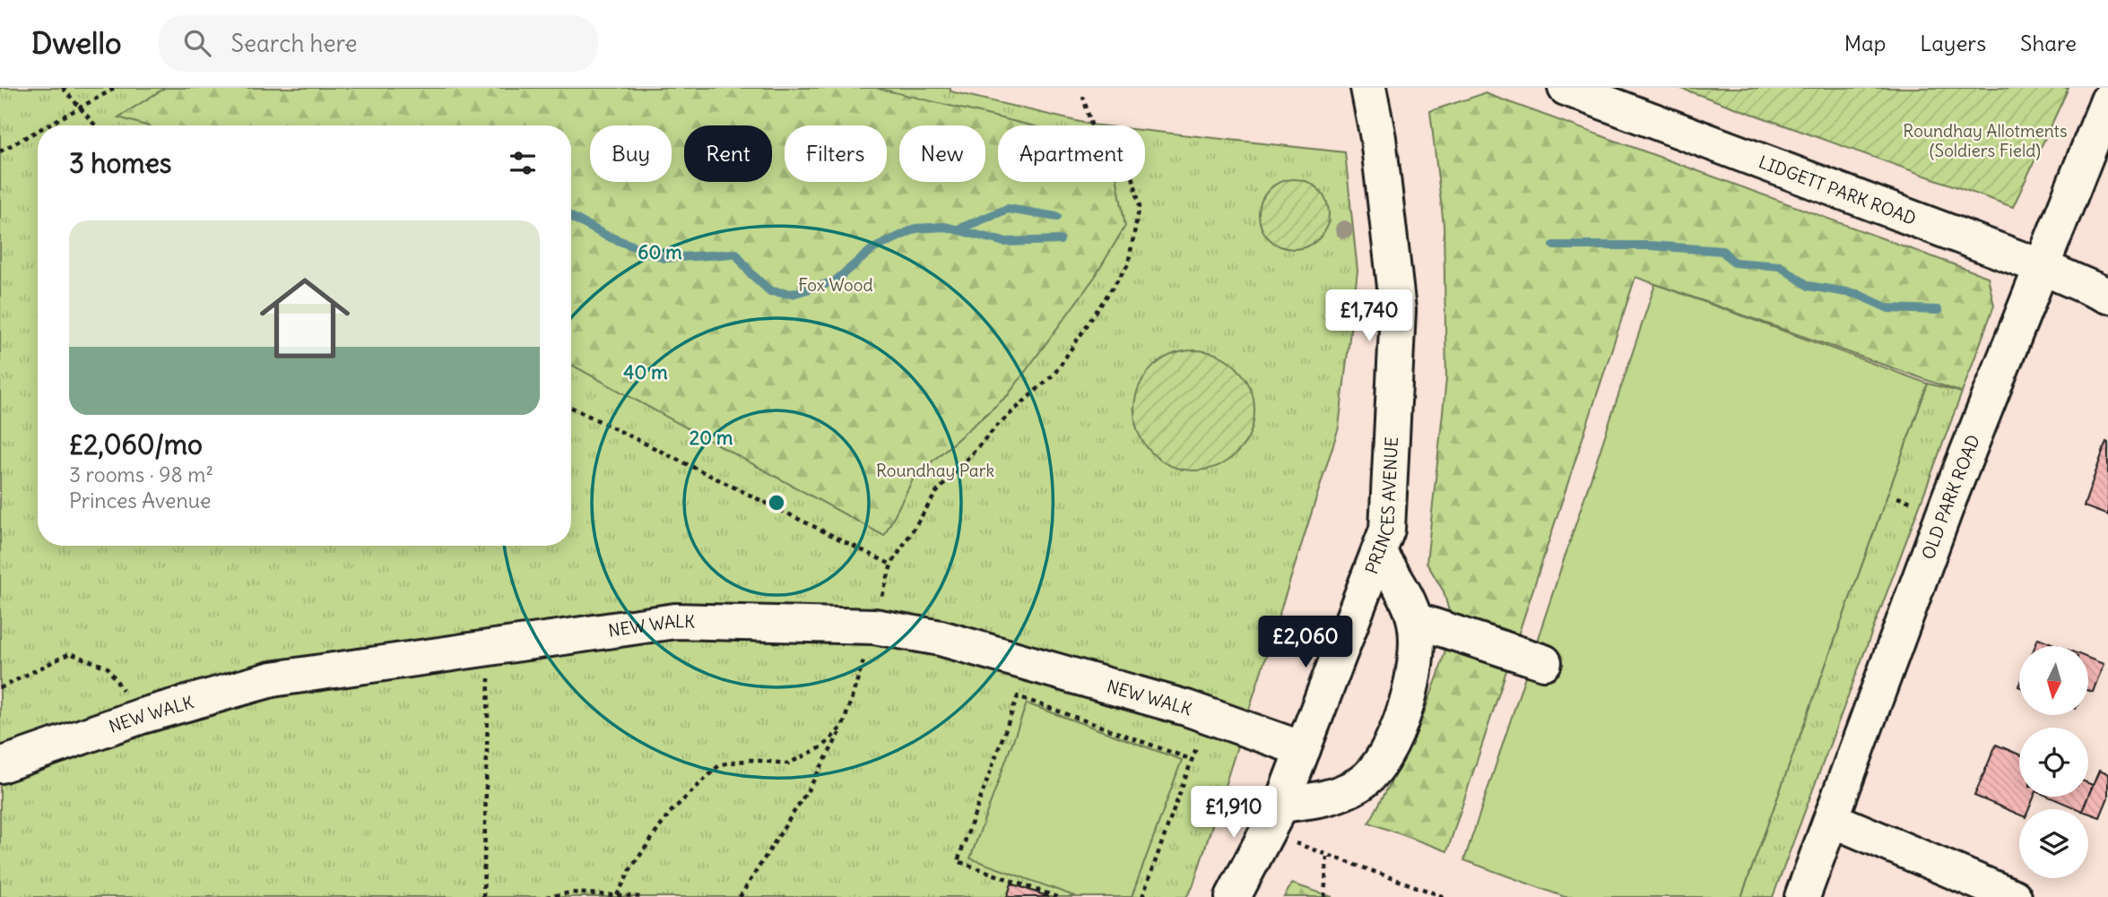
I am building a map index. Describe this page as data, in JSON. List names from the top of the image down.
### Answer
{
  "streets": {
    "street": [
      "LIDGETT PARK ROAD",
      "OLD PARK ROAD",
      "PRINCES AVENUE",
      "NEW WALK"
    ]
  },
  "crossings": [
    ["LIDGETT PARK ROAD", "OLD PARK ROAD"],
    ["PRINCES AVENUE", "NEW WALK"]
  ],
  "parks": ["Roundhay Allotments (Soldiers Field)", "Fox Wood", "Roundhay Park"],
  "north": "bottom",
  "page": {
    "header": "Dwello",
    "search": "Search here",
    "nav": ["Map", "Layers", "Share"],
    "chip": [
      "Buy",
      "Rent",
      "Filters",
      "New",
      "Apartment"
    ],
    "heading": "3 homes",
    "list": [
      {
        "name": "£2,060/mo",
        "note": "3 rooms · 98 m² · Princes Avenue"
      }
    ],
    "price": ["£1,740", "£2,060", "£1,910"]
  },
  "rings": ["60 m", "40 m", "20 m"]
}
